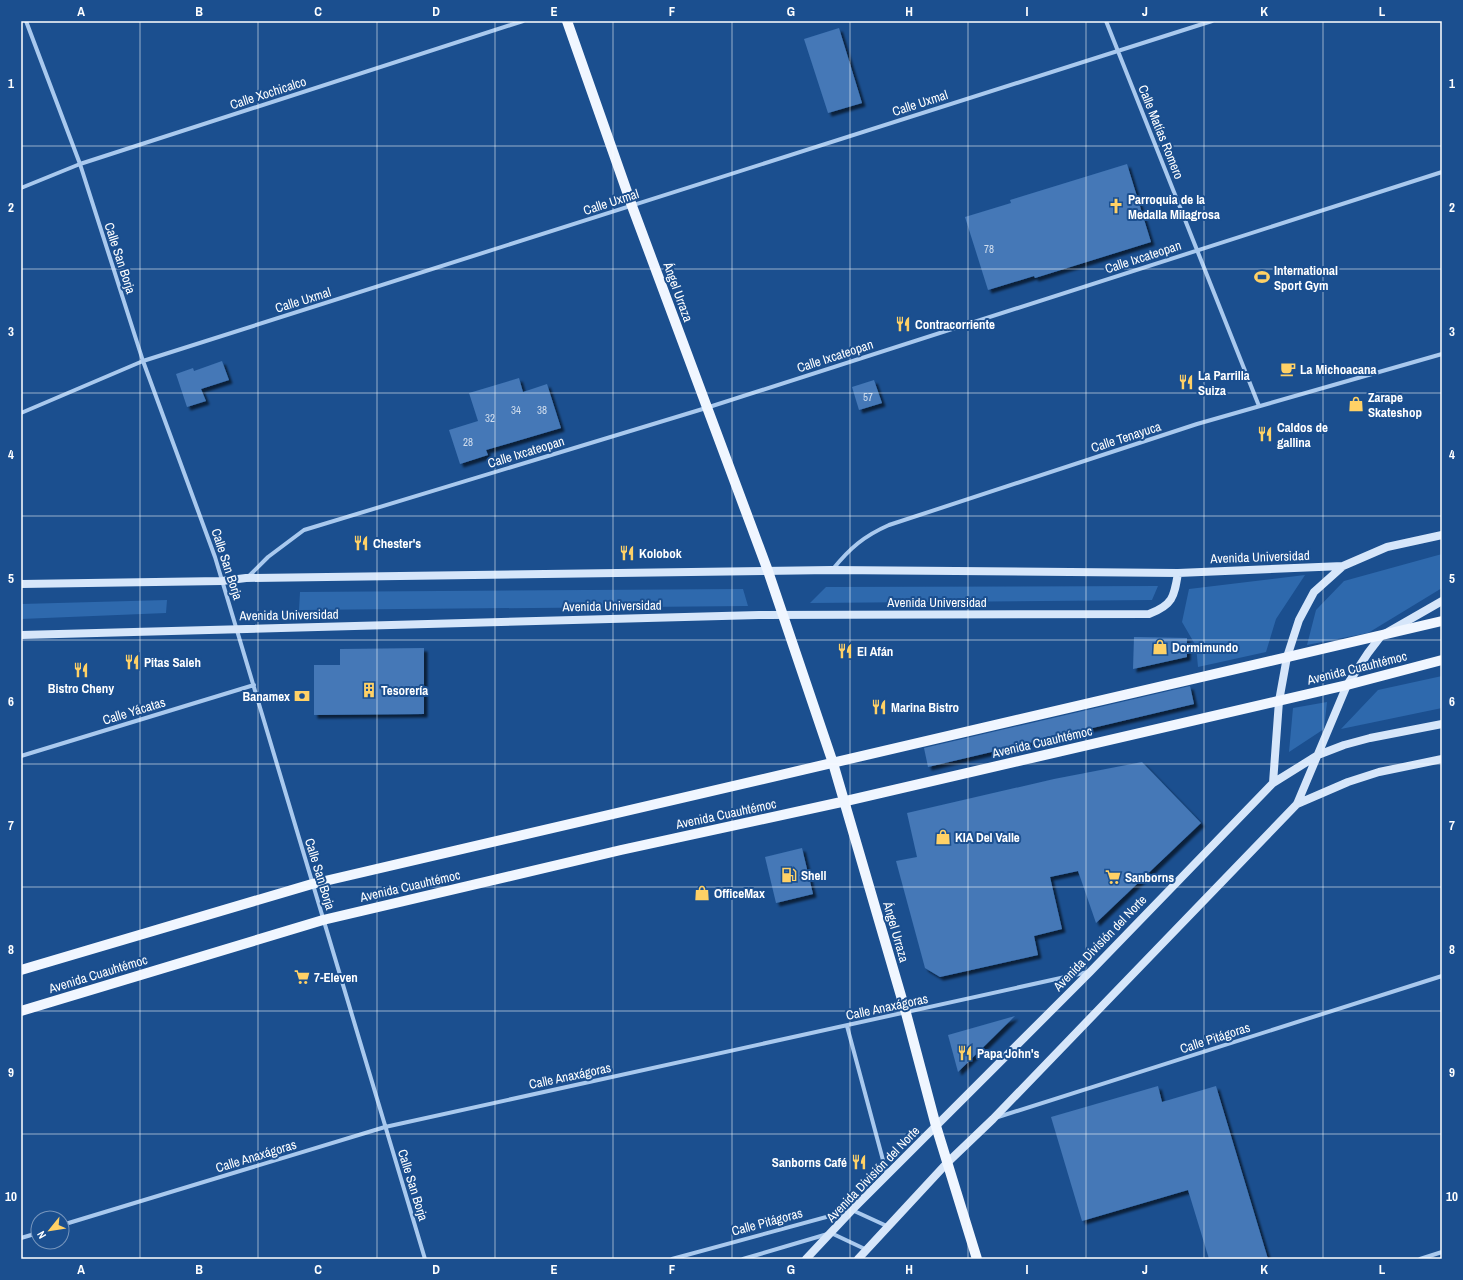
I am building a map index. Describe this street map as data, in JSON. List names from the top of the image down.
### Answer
{
  "streets": {
    "main road": [
      "Ángel Urraza",
      "Avenida Universidad",
      "Avenida Cuauhtémoc",
      "Avenida División del Norte"
    ],
    "street": [
      "Calle Xochicalco",
      "Calle Uxmal",
      "Calle Matías Romero",
      "Calle Ixcateopan",
      "Calle San Borja",
      "Calle Tenayuca",
      "Calle Yácatas",
      "Calle Anaxágoras",
      "Calle Pitágoras"
    ]
  },
  "crossings": [
    ["Calle Xochicalco", "Calle San Borja"],
    ["Calle Uxmal", "Calle Matías Romero"],
    ["Calle Uxmal", "Calle San Borja"],
    ["Calle Uxmal", "Ángel Urraza"],
    ["Calle Matías Romero", "Calle Ixcateopan"],
    ["Calle Matías Romero", "Calle Tenayuca"],
    ["Calle Ixcateopan", "Ángel Urraza"],
    ["Calle Ixcateopan", "Avenida Universidad"],
    ["Calle San Borja", "Avenida Universidad"],
    ["Calle San Borja", "Avenida Cuauhtémoc"],
    ["Calle San Borja", "Calle Yácatas"],
    ["Calle San Borja", "Calle Anaxágoras"],
    ["Ángel Urraza", "Avenida Universidad"],
    ["Ángel Urraza", "Avenida Cuauhtémoc"],
    ["Ángel Urraza", "Avenida División del Norte"],
    ["Ángel Urraza", "Calle Anaxágoras"],
    ["Calle Tenayuca", "Avenida Universidad"],
    ["Avenida División del Norte", "Calle Anaxágoras"],
    ["Avenida División del Norte", "Calle Pitágoras"]
  ],
  "places": {
    "church": ["Parroquia de la Medalla Milagrosa"],
    "sports": ["International Sport Gym"],
    "restaurant": [
      "Contracorriente",
      "La Parrilla Suiza",
      "Caldos de gallina",
      "Chester's",
      "Kolobok",
      "El Afán",
      "Pitas Saleh",
      "Bistro Cheny",
      "Marina Bistro",
      "Papa John's",
      "Sanborns Café"
    ],
    "cafe": ["La Michoacana"],
    "shop": [
      "Zarape Skateshop",
      "Dormimundo",
      "KIA Del Valle",
      "OfficeMax"
    ],
    "building": ["Tesorería"],
    "bank": ["Banamex"],
    "fuel station": ["Shell"],
    "supermarket": ["Sanborns", "7-Eleven"]
  },
  "house_numbers": [
    "78",
    "57",
    "34",
    "38",
    "32",
    "28"
  ],
  "north": "bottom left",
  "grid": {
    "columns": [
      "A",
      "B",
      "C",
      "D",
      "E",
      "F",
      "G",
      "H",
      "I",
      "J",
      "K",
      "L"
    ],
    "rows": [
      "1",
      "2",
      "3",
      "4",
      "5",
      "6",
      "7",
      "8",
      "9",
      "10"
    ]
  }
}
